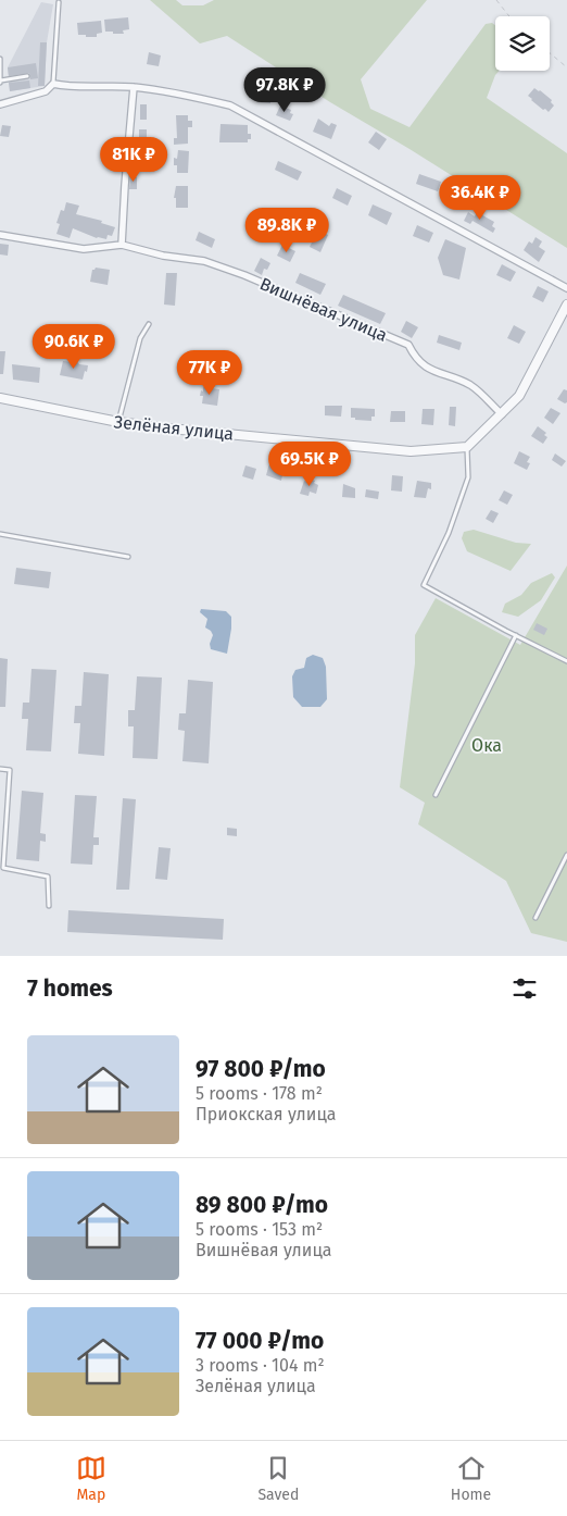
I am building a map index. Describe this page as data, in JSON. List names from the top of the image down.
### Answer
{
  "streets": {
    "street": ["Вишнёвая улица", "Зелёная улица"]
  },
  "parks": ["Ока"],
  "page": {
    "price": [
      "97.8K ₽",
      "81K ₽",
      "36.4K ₽",
      "89.8K ₽",
      "90.6K ₽",
      "77K ₽",
      "69.5K ₽"
    ],
    "heading": "7 homes",
    "list": [
      {
        "name": "97 800 ₽/mo",
        "note": "5 rooms · 178 m² · Приокская улица"
      },
      {
        "name": "89 800 ₽/mo",
        "note": "5 rooms · 153 m² · Вишнёвая улица"
      },
      {
        "name": "77 000 ₽/mo",
        "note": "3 rooms · 104 m² · Зелёная улица"
      }
    ],
    "tabs": ["Map", "Saved", "Home"]
  }
}
